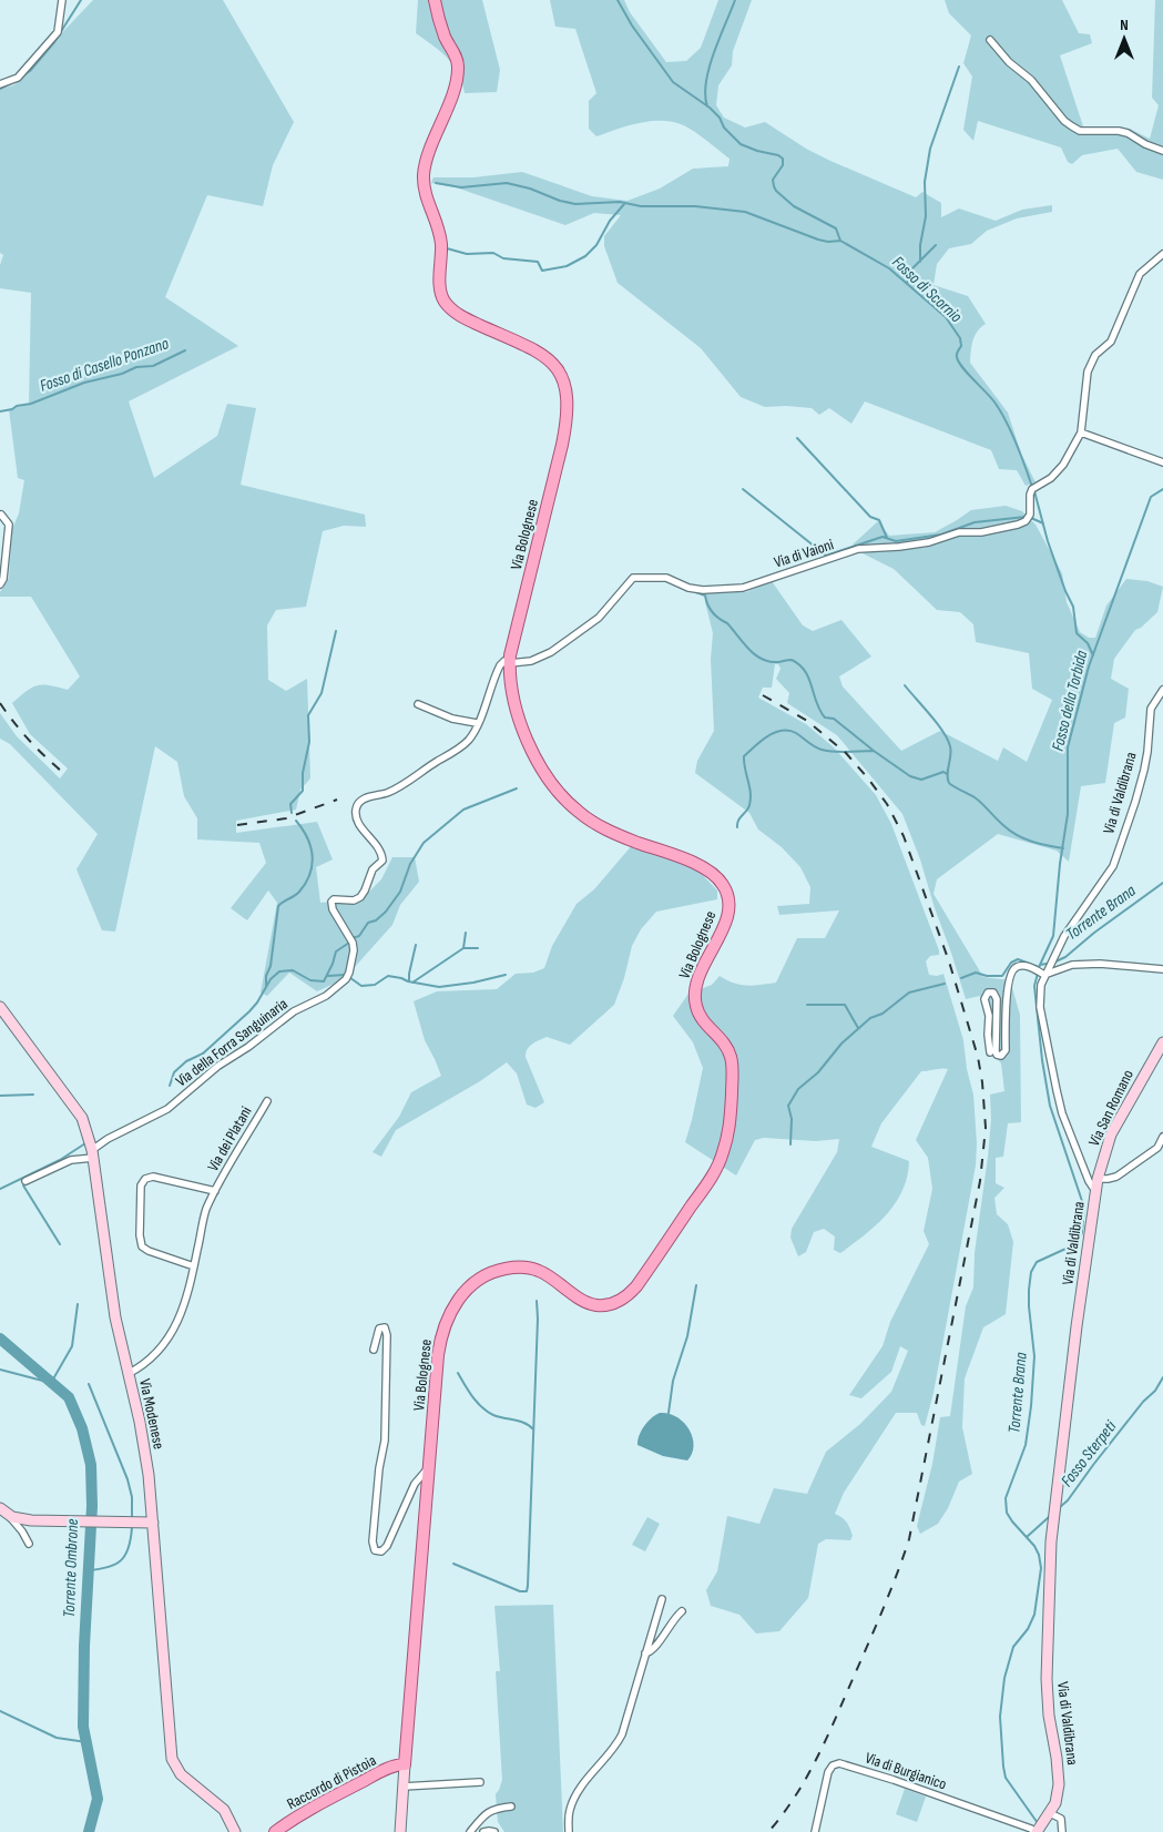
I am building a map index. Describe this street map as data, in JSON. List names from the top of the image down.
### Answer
{
  "streets": {
    "main road": ["Via Bolognese", "Raccordo di Pistoia"],
    "street": [
      "Via di Vaioni",
      "Via di Valdibrana",
      "Via della Forra Sanguinaria",
      "Via San Romano",
      "Via dei Platani",
      "Via Modenese",
      "Via di Burgianico"
    ]
  },
  "crossings": [
    ["Via Bolognese", "Via di Vaioni"],
    ["Via Bolognese", "Via della Forra Sanguinaria"],
    ["Via Bolognese", "Raccordo di Pistoia"],
    ["Via di Vaioni", "Via della Forra Sanguinaria"],
    ["Via di Valdibrana", "Via San Romano"],
    ["Via di Valdibrana", "Via di Burgianico"],
    ["Via della Forra Sanguinaria", "Via Modenese"],
    ["Via dei Platani", "Via Modenese"]
  ],
  "water": [
    "Fosso di Scornio",
    "Fosso di Casello Ponzano",
    "Fosso della Torbida",
    "Torrente Brana",
    "Fosso Sterpeti",
    "Torrente Ombrone"
  ],
  "north": "top"
}
